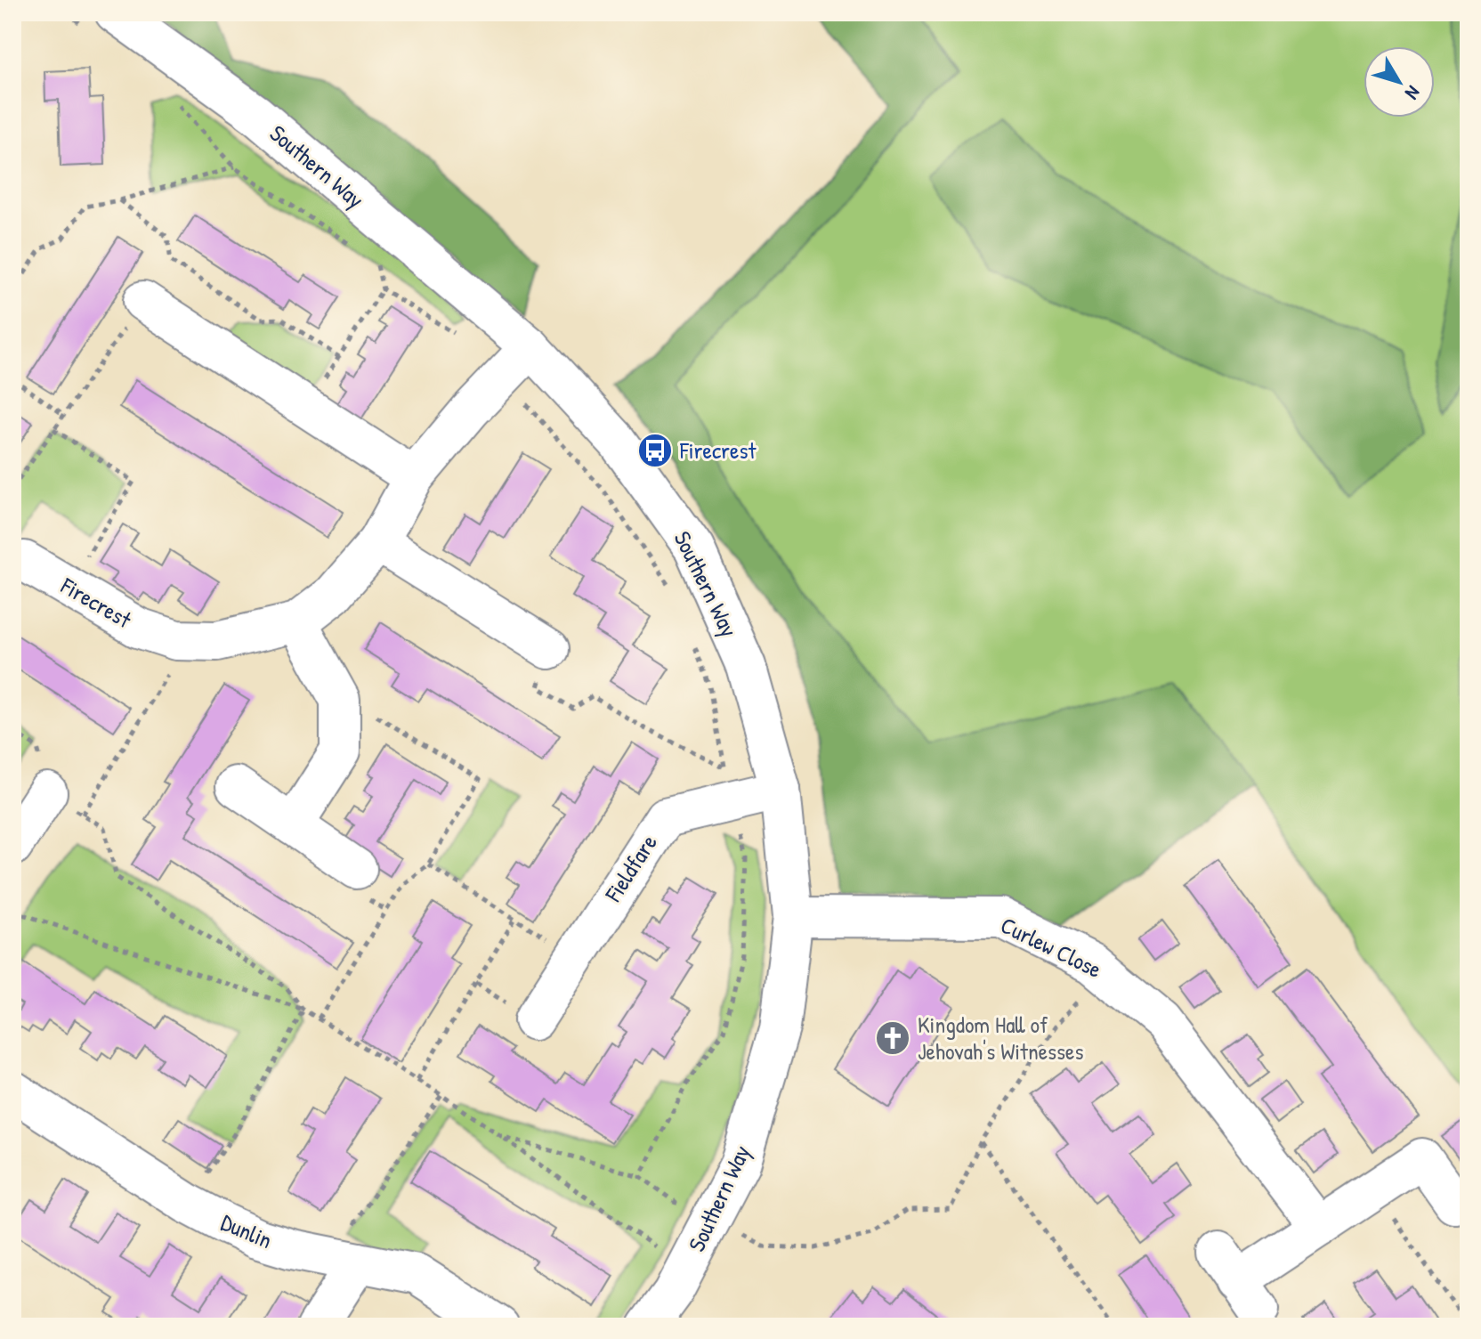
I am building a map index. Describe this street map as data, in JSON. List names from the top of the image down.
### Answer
{
  "streets": {
    "street": [
      "Southern Way",
      "Firecrest",
      "Fieldfare",
      "Curlew Close",
      "Dunlin"
    ]
  },
  "crossings": [
    ["Southern Way", "Firecrest"],
    ["Southern Way", "Fieldfare"],
    ["Southern Way", "Curlew Close"]
  ],
  "places": {
    "bus stop": ["Firecrest"],
    "church": ["Kingdom Hall of Jehovah's Witnesses"]
  },
  "north": "bottom right"
}
